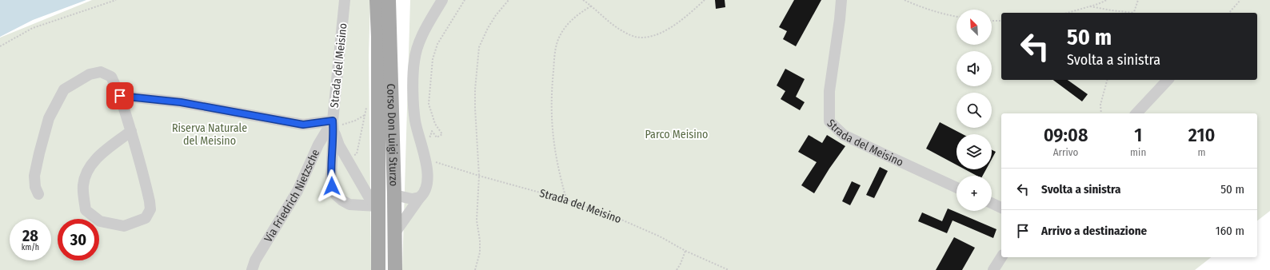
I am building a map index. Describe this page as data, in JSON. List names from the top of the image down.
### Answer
{
  "streets": {
    "main road": ["Corso Don Luigi Sturzo"],
    "street": ["Strada del Meisino", "Via Friedrich Nietzsche"]
  },
  "crossings": [
    ["Strada del Meisino", "Corso Don Luigi Sturzo"],
    ["Strada del Meisino", "Via Friedrich Nietzsche"]
  ],
  "parks": ["Riserva Naturale del Meisino", "Parco Meisino"],
  "north": "top left",
  "page": {
    "map_buttons": "+",
    "turn": ["50 m", "Svolta a sinistra"],
    "eta": [
      "09:08",
      "Arrivo",
      "1",
      "min",
      "210",
      "m"
    ],
    "list": [
      {
        "name": "Svolta a sinistra",
        "value": "50 m"
      },
      {
        "name": "Arrivo a destinazione",
        "value": "160 m"
      }
    ],
    "speed": "28 km/h",
    "limit": "30"
  }
}
